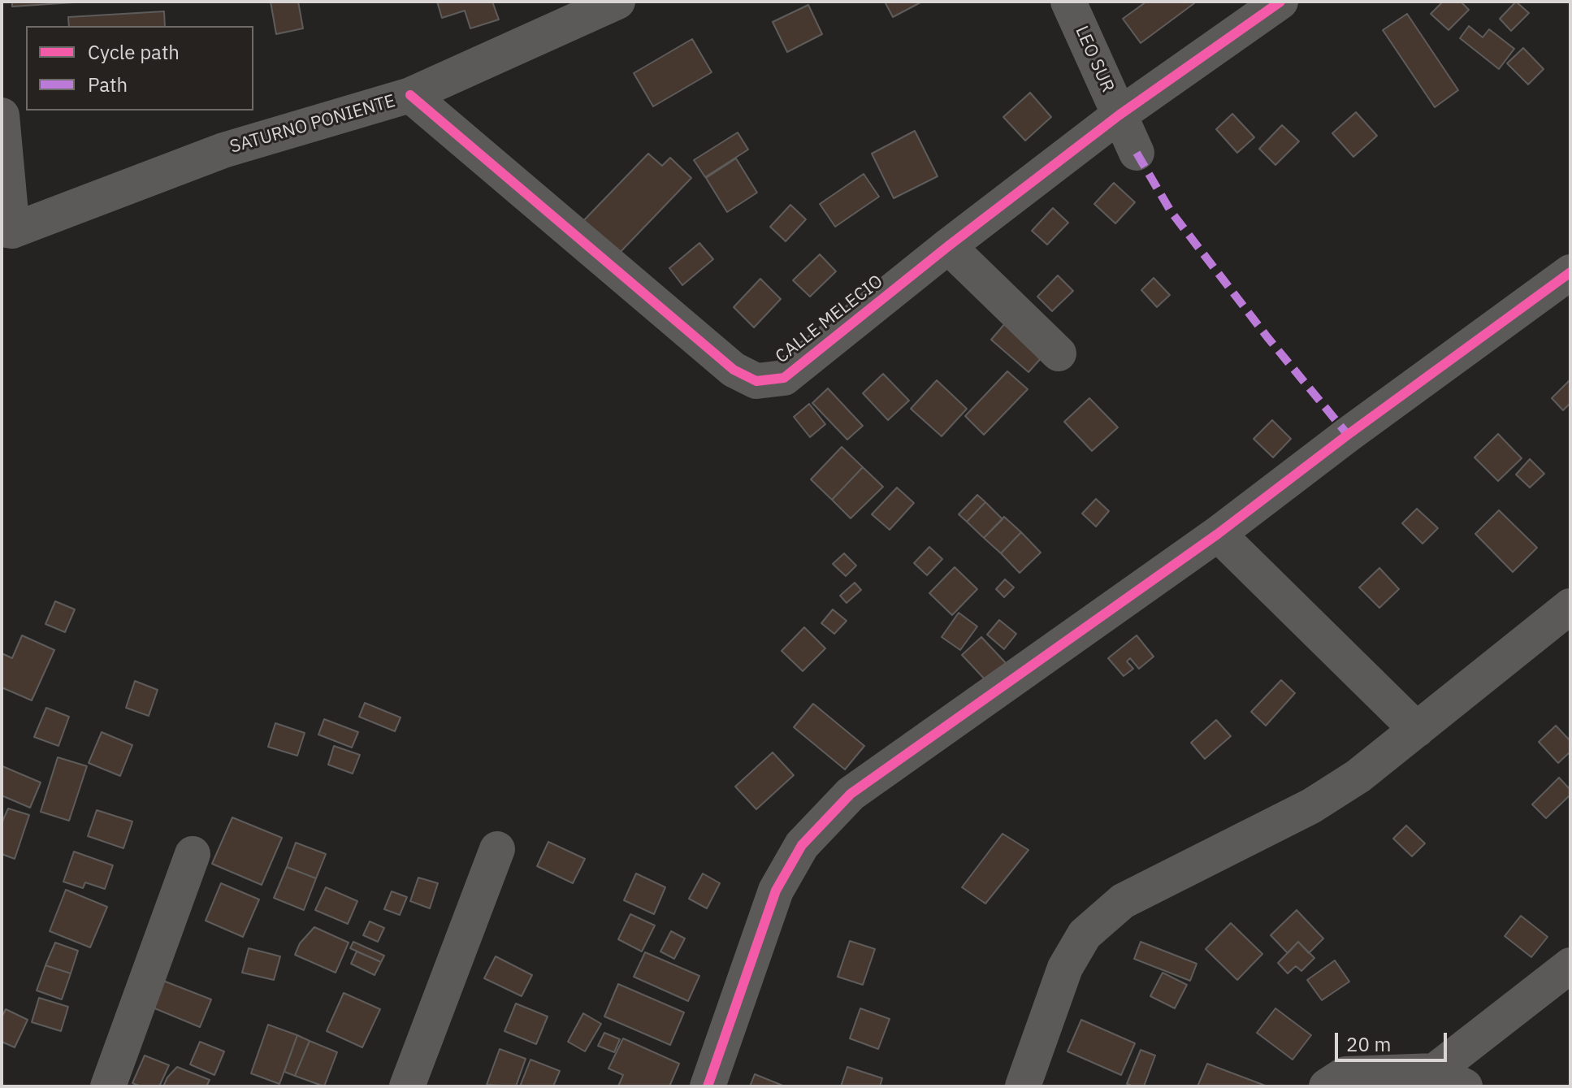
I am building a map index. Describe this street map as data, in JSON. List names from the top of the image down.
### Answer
{
  "streets": {
    "street": ["LEO SUR", "SATURNO PONIENTE", "CALLE MELECIO"]
  },
  "crossings": [
    ["LEO SUR", "CALLE MELECIO"],
    ["SATURNO PONIENTE", "CALLE MELECIO"]
  ],
  "legend": ["Cycle path", "Path"],
  "scale_bar": "20 m"
}
